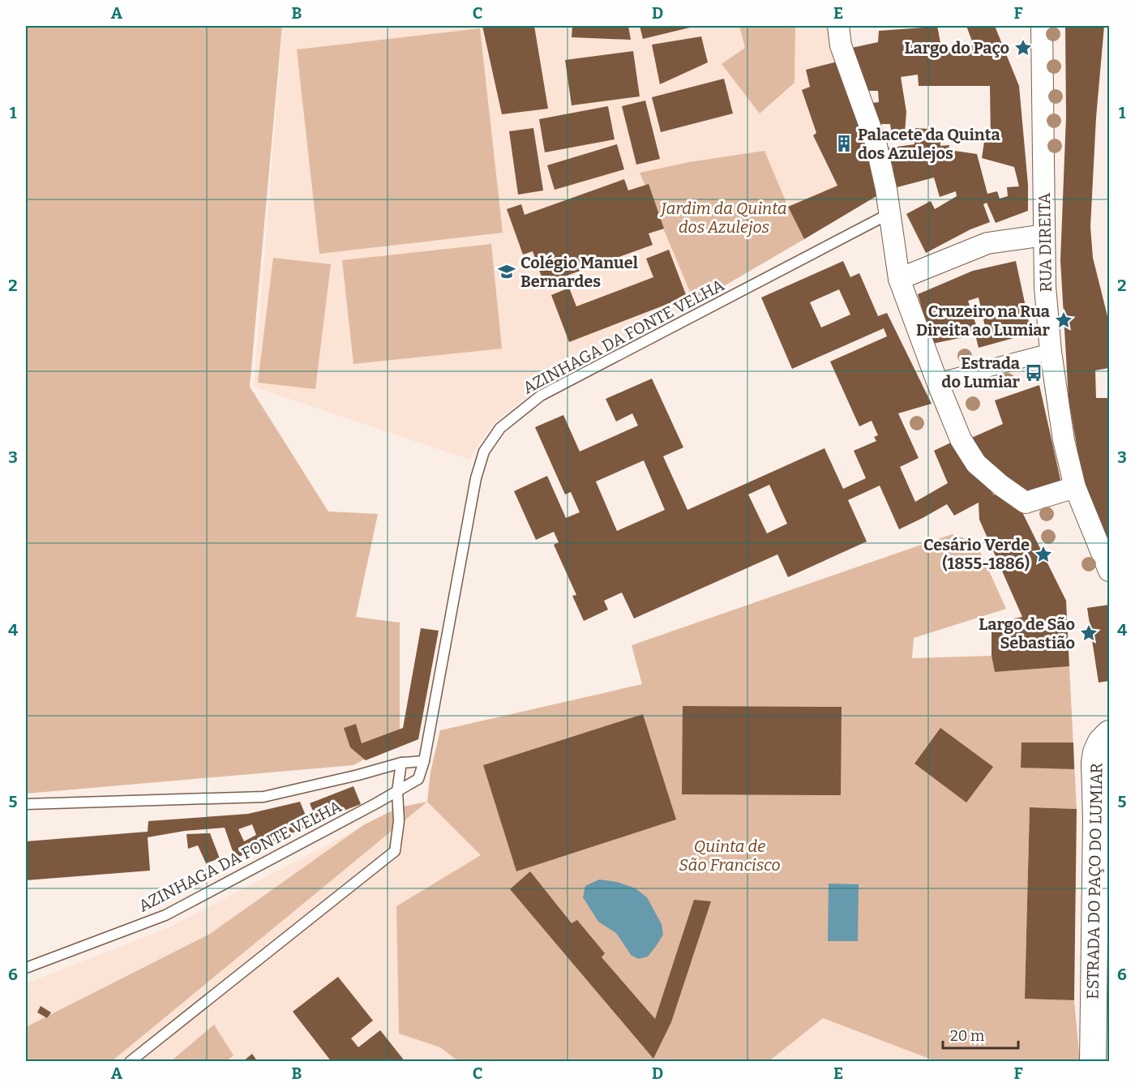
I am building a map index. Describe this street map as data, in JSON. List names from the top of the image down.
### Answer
{
  "streets": {
    "street": ["RUA DIREITA", "ESTRADA DO PAÇO DO LUMIAR"],
    "lane": ["AZINHAGA DA FONTE VELHA"]
  },
  "parks": ["Jardim da Quinta dos Azulejos", "Quinta de São Francisco"],
  "places": {
    "place": [
      "Largo do Paço",
      "Cruzeiro na Rua Direita ao Lumiar",
      "Cesário Verde (1855-1886)",
      "Largo de São Sebastião"
    ],
    "building": ["Palacete da Quinta dos Azulejos"],
    "school or university": ["Colégio Manuel Bernardes"],
    "bus stop": ["Estrada do Lumiar"]
  },
  "scale_bar": "20 m",
  "grid": {
    "columns": [
      "A",
      "B",
      "C",
      "D",
      "E",
      "F"
    ],
    "rows": [
      "1",
      "2",
      "3",
      "4",
      "5",
      "6"
    ]
  }
}
